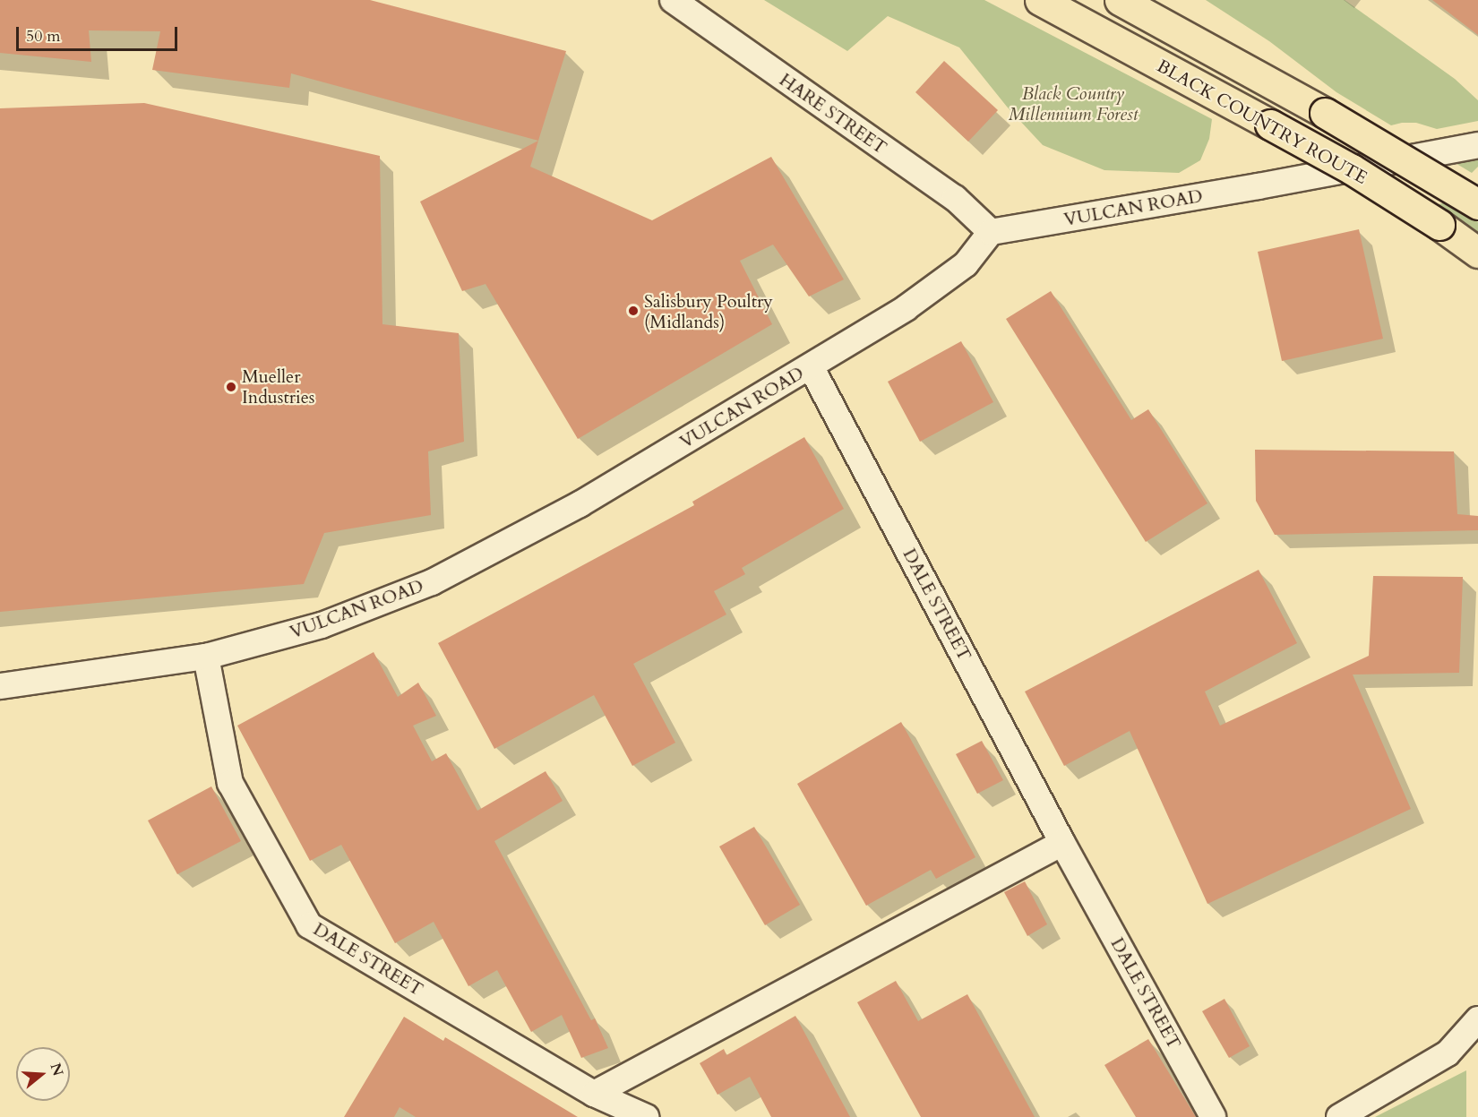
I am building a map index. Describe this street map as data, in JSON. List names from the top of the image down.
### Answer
{
  "streets": {
    "highway": ["BLACK COUNTRY ROUTE"],
    "street": ["HARE STREET", "VULCAN ROAD", "DALE STREET"]
  },
  "crossings": [
    ["HARE STREET", "VULCAN ROAD"],
    ["VULCAN ROAD", "DALE STREET"]
  ],
  "parks": ["Black Country Millennium Forest"],
  "places": ["Salisbury Poultry (Midlands)", "Mueller Industries"],
  "scale_bar": "50 m",
  "north": "right"
}
